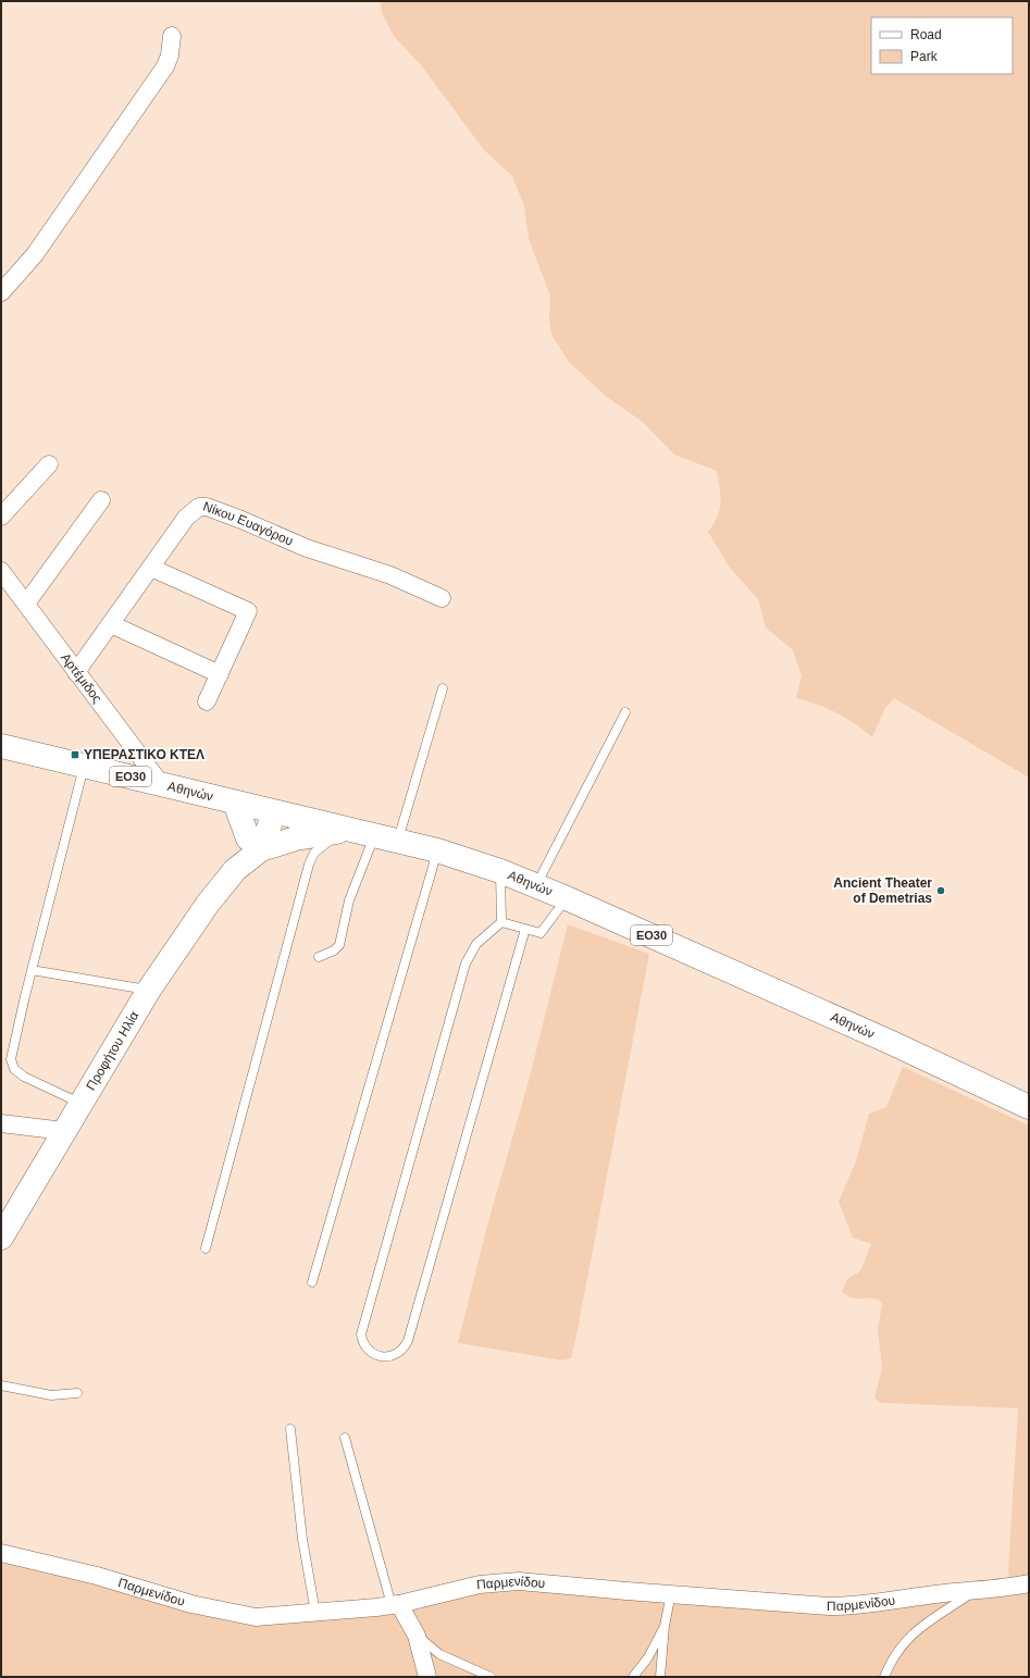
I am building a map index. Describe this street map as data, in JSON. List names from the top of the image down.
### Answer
{
  "streets": {
    "main road": ["ΕΟ30", "Αθηνών", "Προφήτου Ηλία"],
    "street": ["Νίκου Ευαγόρου", "Αρτέμιδος", "Παρμενίδου"]
  },
  "crossings": [
    ["Νίκου Ευαγόρου", "Αρτέμιδος"],
    ["Αρτέμιδος", "Αθηνών"]
  ],
  "places": {
    "transit": ["ΥΠΕΡΑΣΤΙΚΟ ΚΤΕΛ"],
    "other": ["Ancient Theater of Demetrias"]
  },
  "legend": ["Road", "Park"]
}
